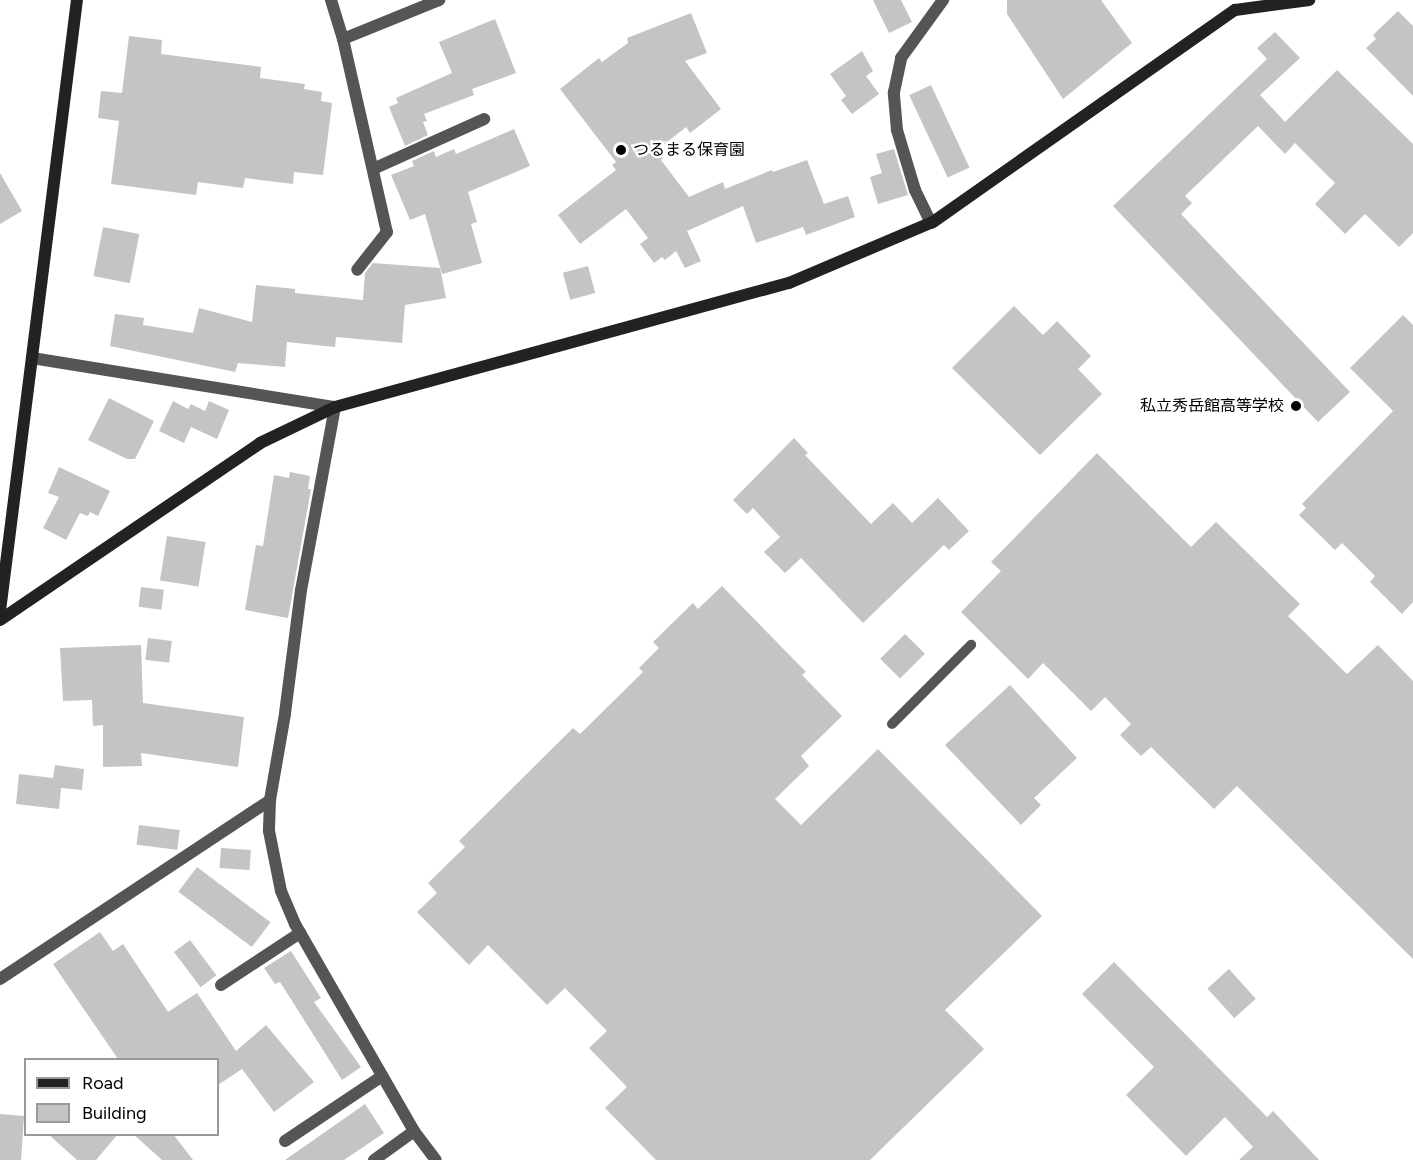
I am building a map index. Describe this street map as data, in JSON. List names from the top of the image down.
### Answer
{
  "places": ["つるまる保育園", "私立秀岳館高等学校"],
  "legend": ["Road", "Building"]
}
